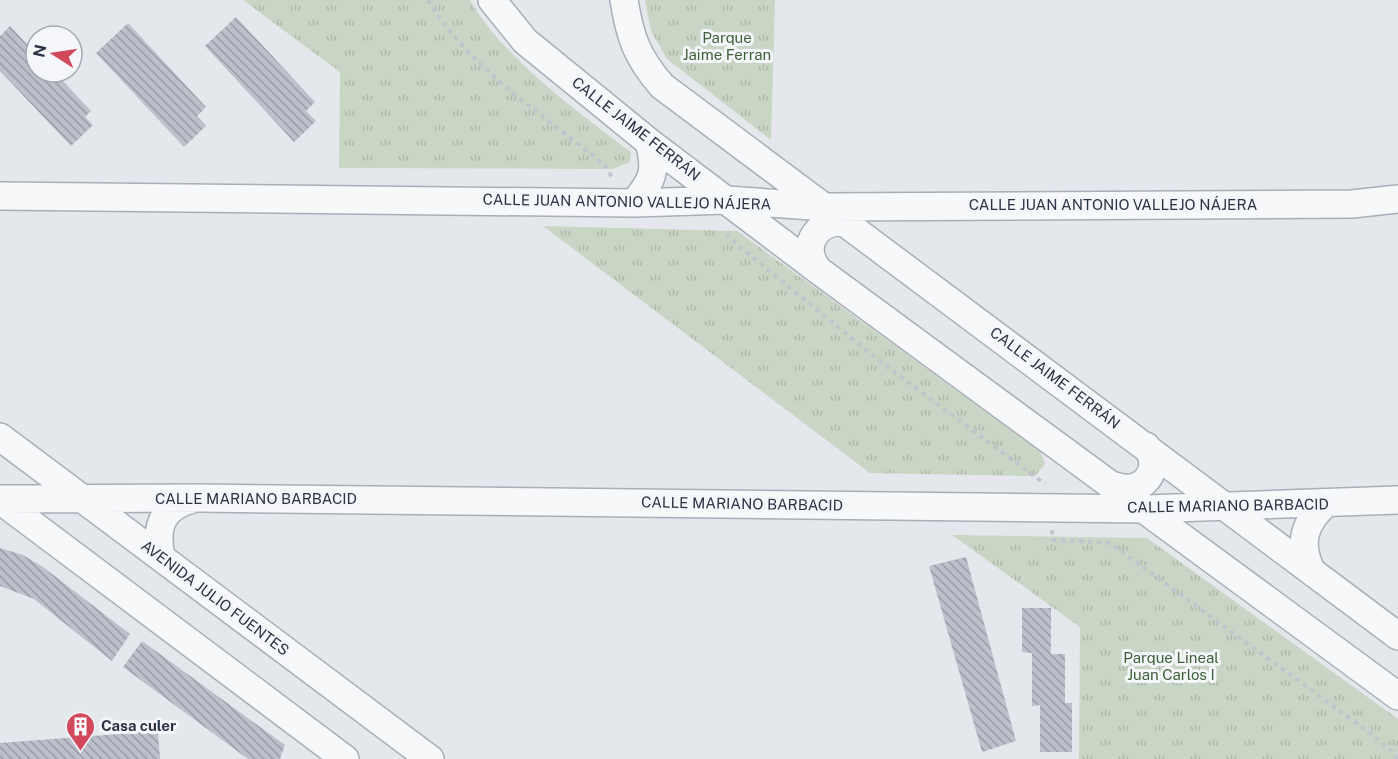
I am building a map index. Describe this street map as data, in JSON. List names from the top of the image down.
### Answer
{
  "streets": {
    "street": [
      "CALLE JAIME FERRÁN",
      "CALLE JUAN ANTONIO VALLEJO NÁJERA",
      "CALLE MARIANO BARBACID",
      "AVENIDA JULIO FUENTES"
    ]
  },
  "crossings": [
    ["CALLE JAIME FERRÁN", "CALLE JUAN ANTONIO VALLEJO NÁJERA"],
    ["CALLE JAIME FERRÁN", "CALLE MARIANO BARBACID"],
    ["CALLE MARIANO BARBACID", "AVENIDA JULIO FUENTES"]
  ],
  "parks": ["Parque Jaime Ferran", "Parque Lineal Juan Carlos I"],
  "places": {
    "building": ["Casa culer"]
  },
  "north": "left"
}
